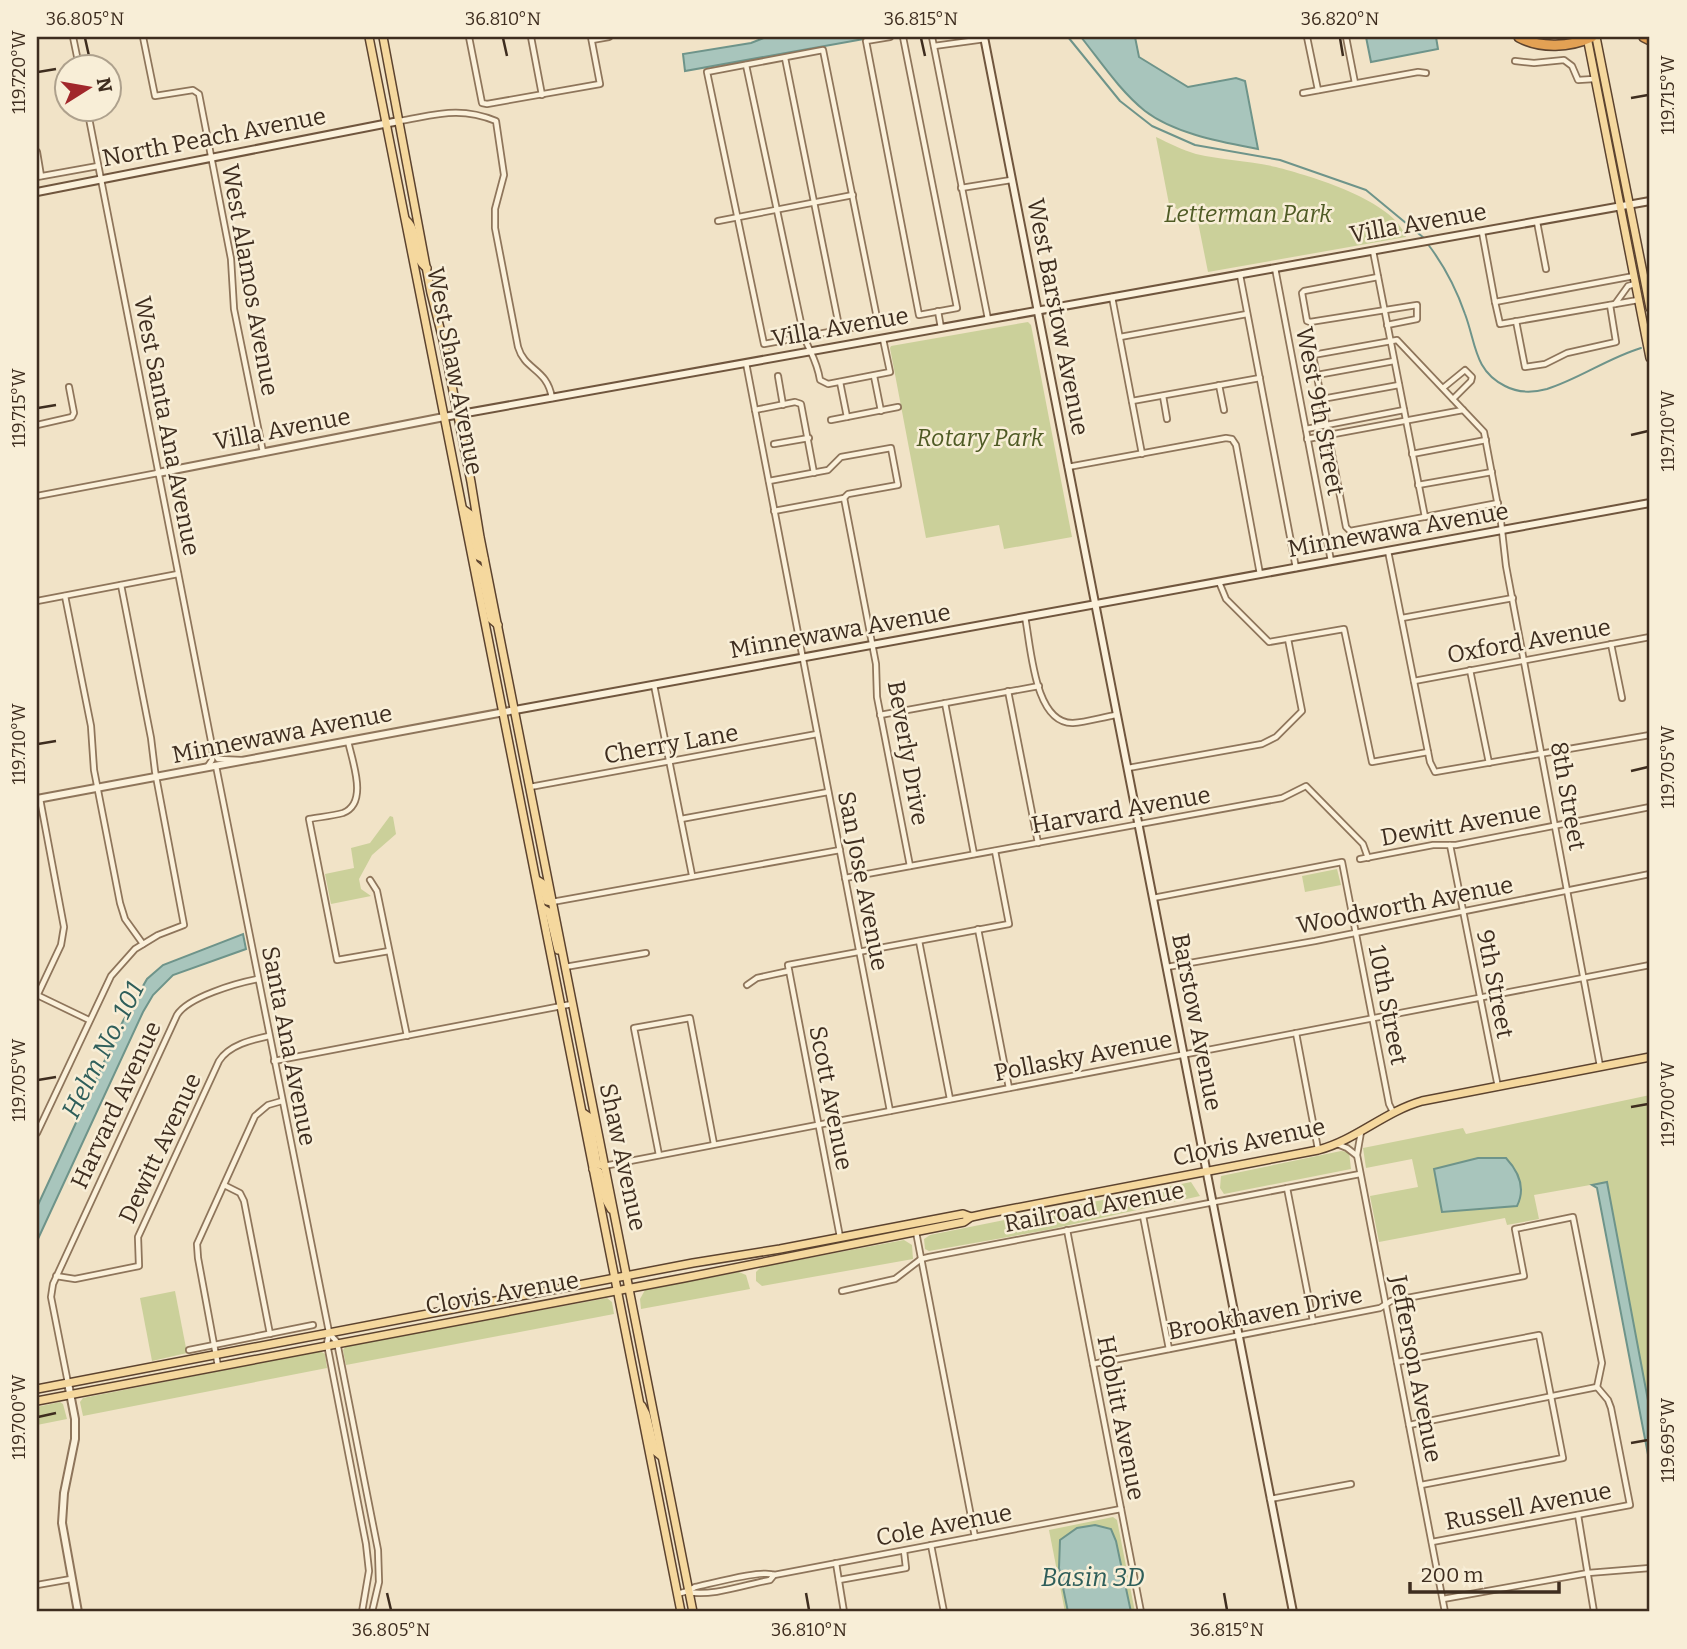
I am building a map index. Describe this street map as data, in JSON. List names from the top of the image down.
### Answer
{
  "streets": {
    "main road": [
      "North Peach Avenue",
      "Villa Avenue",
      "West Barstow Avenue",
      "West Shaw Avenue",
      "Minnewawa Avenue",
      "Barstow Avenue",
      "Clovis Avenue",
      "Shaw Avenue"
    ],
    "street": [
      "West Alamos Avenue",
      "West 9th Street",
      "West Santa Ana Avenue",
      "Oxford Avenue",
      "Cherry Lane",
      "Beverly Drive",
      "8th Street",
      "Harvard Avenue",
      "Dewitt Avenue",
      "San Jose Avenue",
      "Woodworth Avenue",
      "9th Street",
      "10th Street",
      "Santa Ana Avenue",
      "Pollasky Avenue",
      "Scott Avenue",
      "Railroad Avenue",
      "Brookhaven Drive",
      "Jefferson Avenue",
      "Hoblitt Avenue",
      "Russell Avenue",
      "Cole Avenue"
    ]
  },
  "crossings": [
    ["North Peach Avenue", "West Alamos Avenue"],
    ["North Peach Avenue", "West Shaw Avenue"],
    ["North Peach Avenue", "West Santa Ana Avenue"],
    ["Villa Avenue", "West Alamos Avenue"],
    ["Villa Avenue", "West Barstow Avenue"],
    ["Villa Avenue", "West Shaw Avenue"],
    ["Villa Avenue", "West 9th Street"],
    ["Villa Avenue", "West Santa Ana Avenue"],
    ["Villa Avenue", "San Jose Avenue"],
    ["West Barstow Avenue", "Minnewawa Avenue"],
    ["West Barstow Avenue", "Barstow Avenue"],
    ["West Shaw Avenue", "Minnewawa Avenue"],
    ["West Shaw Avenue", "Shaw Avenue"],
    ["West 9th Street", "Minnewawa Avenue"],
    ["Minnewawa Avenue", "Beverly Drive"],
    ["Minnewawa Avenue", "8th Street"],
    ["Minnewawa Avenue", "San Jose Avenue"],
    ["Minnewawa Avenue", "Barstow Avenue"],
    ["Minnewawa Avenue", "Santa Ana Avenue"],
    ["Minnewawa Avenue", "Shaw Avenue"],
    ["Oxford Avenue", "8th Street"],
    ["Cherry Lane", "San Jose Avenue"],
    ["Cherry Lane", "Shaw Avenue"],
    ["Beverly Drive", "Harvard Avenue"],
    ["8th Street", "Dewitt Avenue"],
    ["8th Street", "Woodworth Avenue"],
    ["8th Street", "Pollasky Avenue"],
    ["8th Street", "Clovis Avenue"],
    ["Harvard Avenue", "Dewitt Avenue"],
    ["Harvard Avenue", "San Jose Avenue"],
    ["Harvard Avenue", "Barstow Avenue"],
    ["Harvard Avenue", "Santa Ana Avenue"],
    ["Harvard Avenue", "Clovis Avenue"],
    ["Dewitt Avenue", "9th Street"],
    ["Dewitt Avenue", "Santa Ana Avenue"],
    ["San Jose Avenue", "Pollasky Avenue"],
    ["Woodworth Avenue", "9th Street"],
    ["Woodworth Avenue", "10th Street"],
    ["Woodworth Avenue", "Barstow Avenue"],
    ["9th Street", "Pollasky Avenue"],
    ["9th Street", "Clovis Avenue"],
    ["10th Street", "Barstow Avenue"],
    ["10th Street", "Pollasky Avenue"],
    ["10th Street", "Clovis Avenue"],
    ["Barstow Avenue", "Pollasky Avenue"],
    ["Barstow Avenue", "Clovis Avenue"],
    ["Barstow Avenue", "Railroad Avenue"],
    ["Barstow Avenue", "Brookhaven Drive"],
    ["Santa Ana Avenue", "Clovis Avenue"],
    ["Pollasky Avenue", "Scott Avenue"],
    ["Pollasky Avenue", "Shaw Avenue"],
    ["Scott Avenue", "Clovis Avenue"],
    ["Clovis Avenue", "Shaw Avenue"],
    ["Clovis Avenue", "Jefferson Avenue"],
    ["Shaw Avenue", "Cole Avenue"],
    ["Railroad Avenue", "Jefferson Avenue"],
    ["Railroad Avenue", "Hoblitt Avenue"],
    ["Brookhaven Drive", "Jefferson Avenue"],
    ["Brookhaven Drive", "Hoblitt Avenue"],
    ["Brookhaven Drive", "Russell Avenue"],
    ["Jefferson Avenue", "Russell Avenue"],
    ["Hoblitt Avenue", "Cole Avenue"]
  ],
  "water": ["Helm No. 101", "Basin 3D"],
  "parks": ["Letterman Park", "Rotary Park"],
  "scale_bar": "200 m",
  "north": "right",
  "coordinates": [
    "36.805°N",
    "36.810°N",
    "36.815°N",
    "36.820°N",
    "119.720°W",
    "119.715°W",
    "119.710°W",
    "119.705°W",
    "119.700°W",
    "119.695°W"
  ]
}
